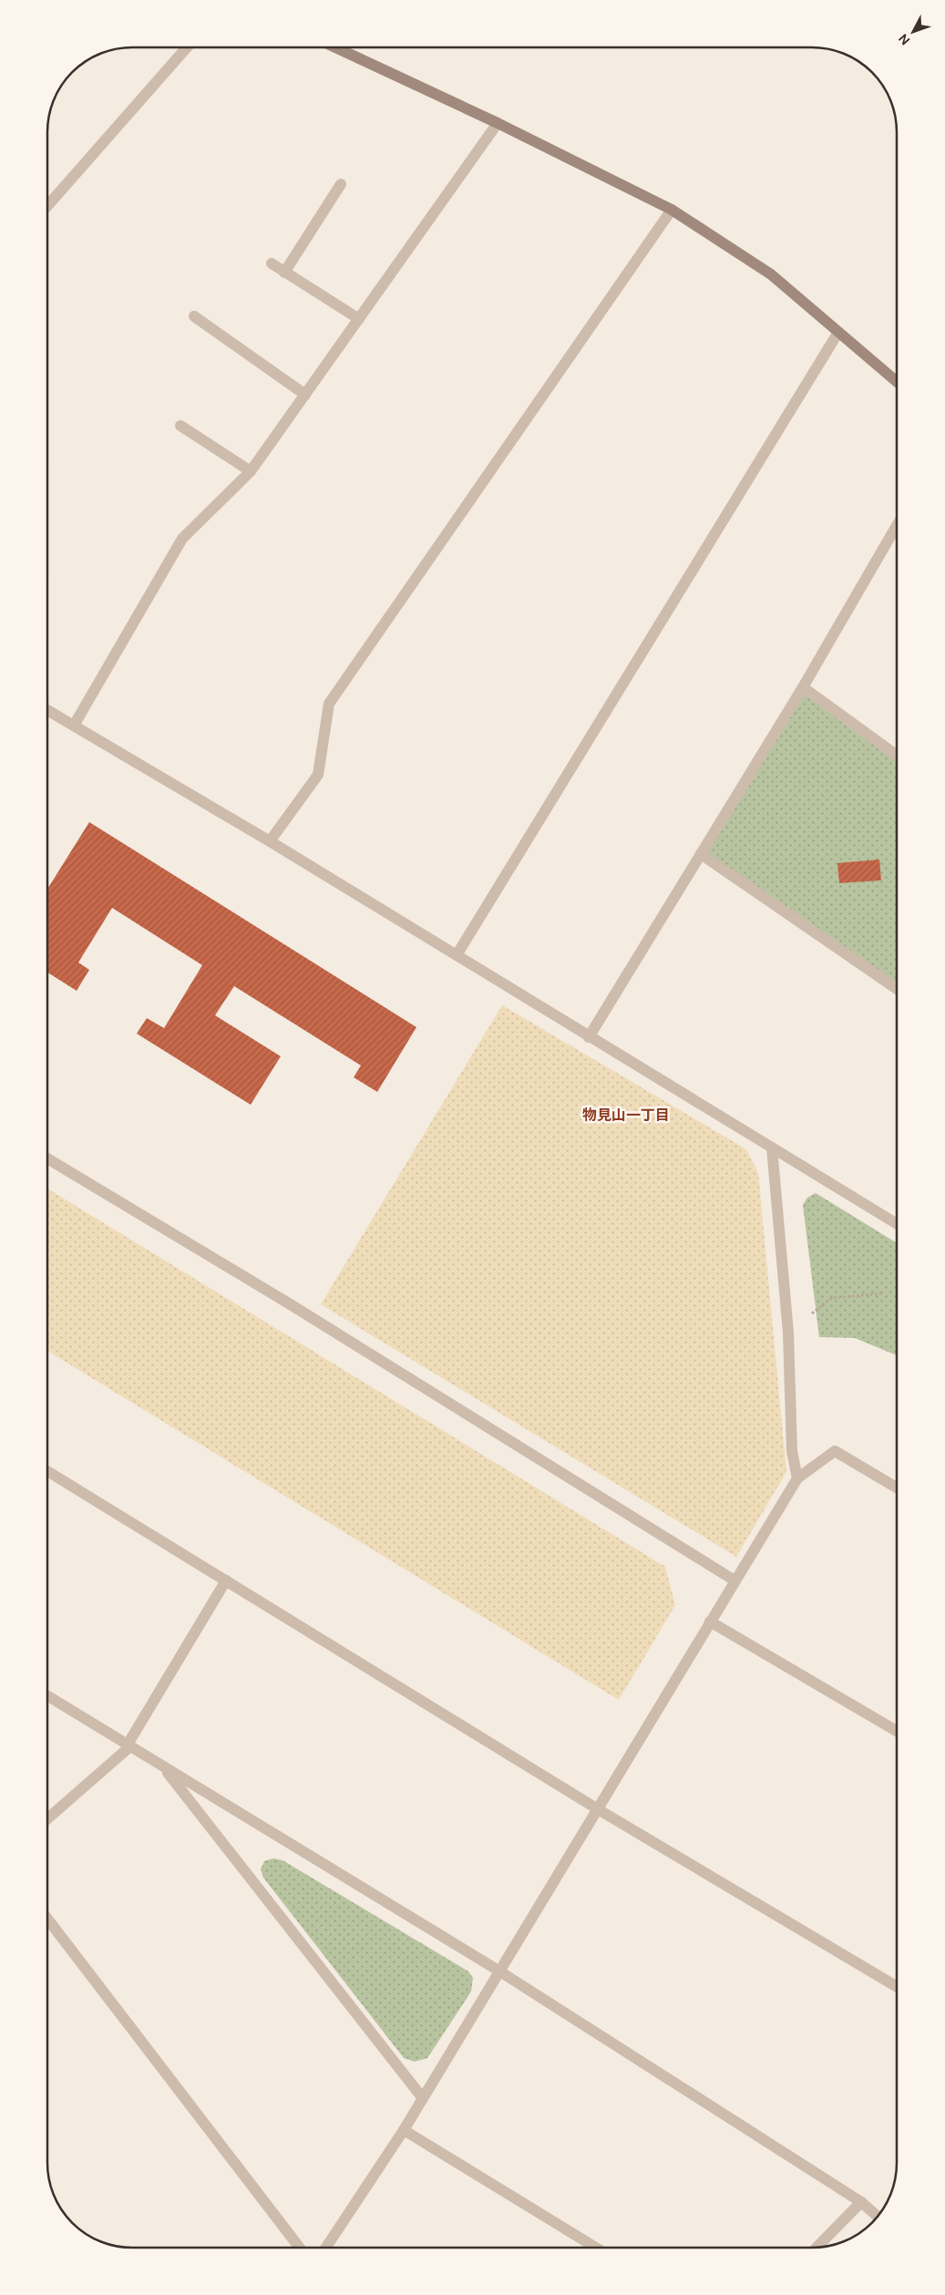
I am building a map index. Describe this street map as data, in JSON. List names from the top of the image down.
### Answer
{
  "districts": ["物見山一丁目"],
  "north": "bottom left"
}
